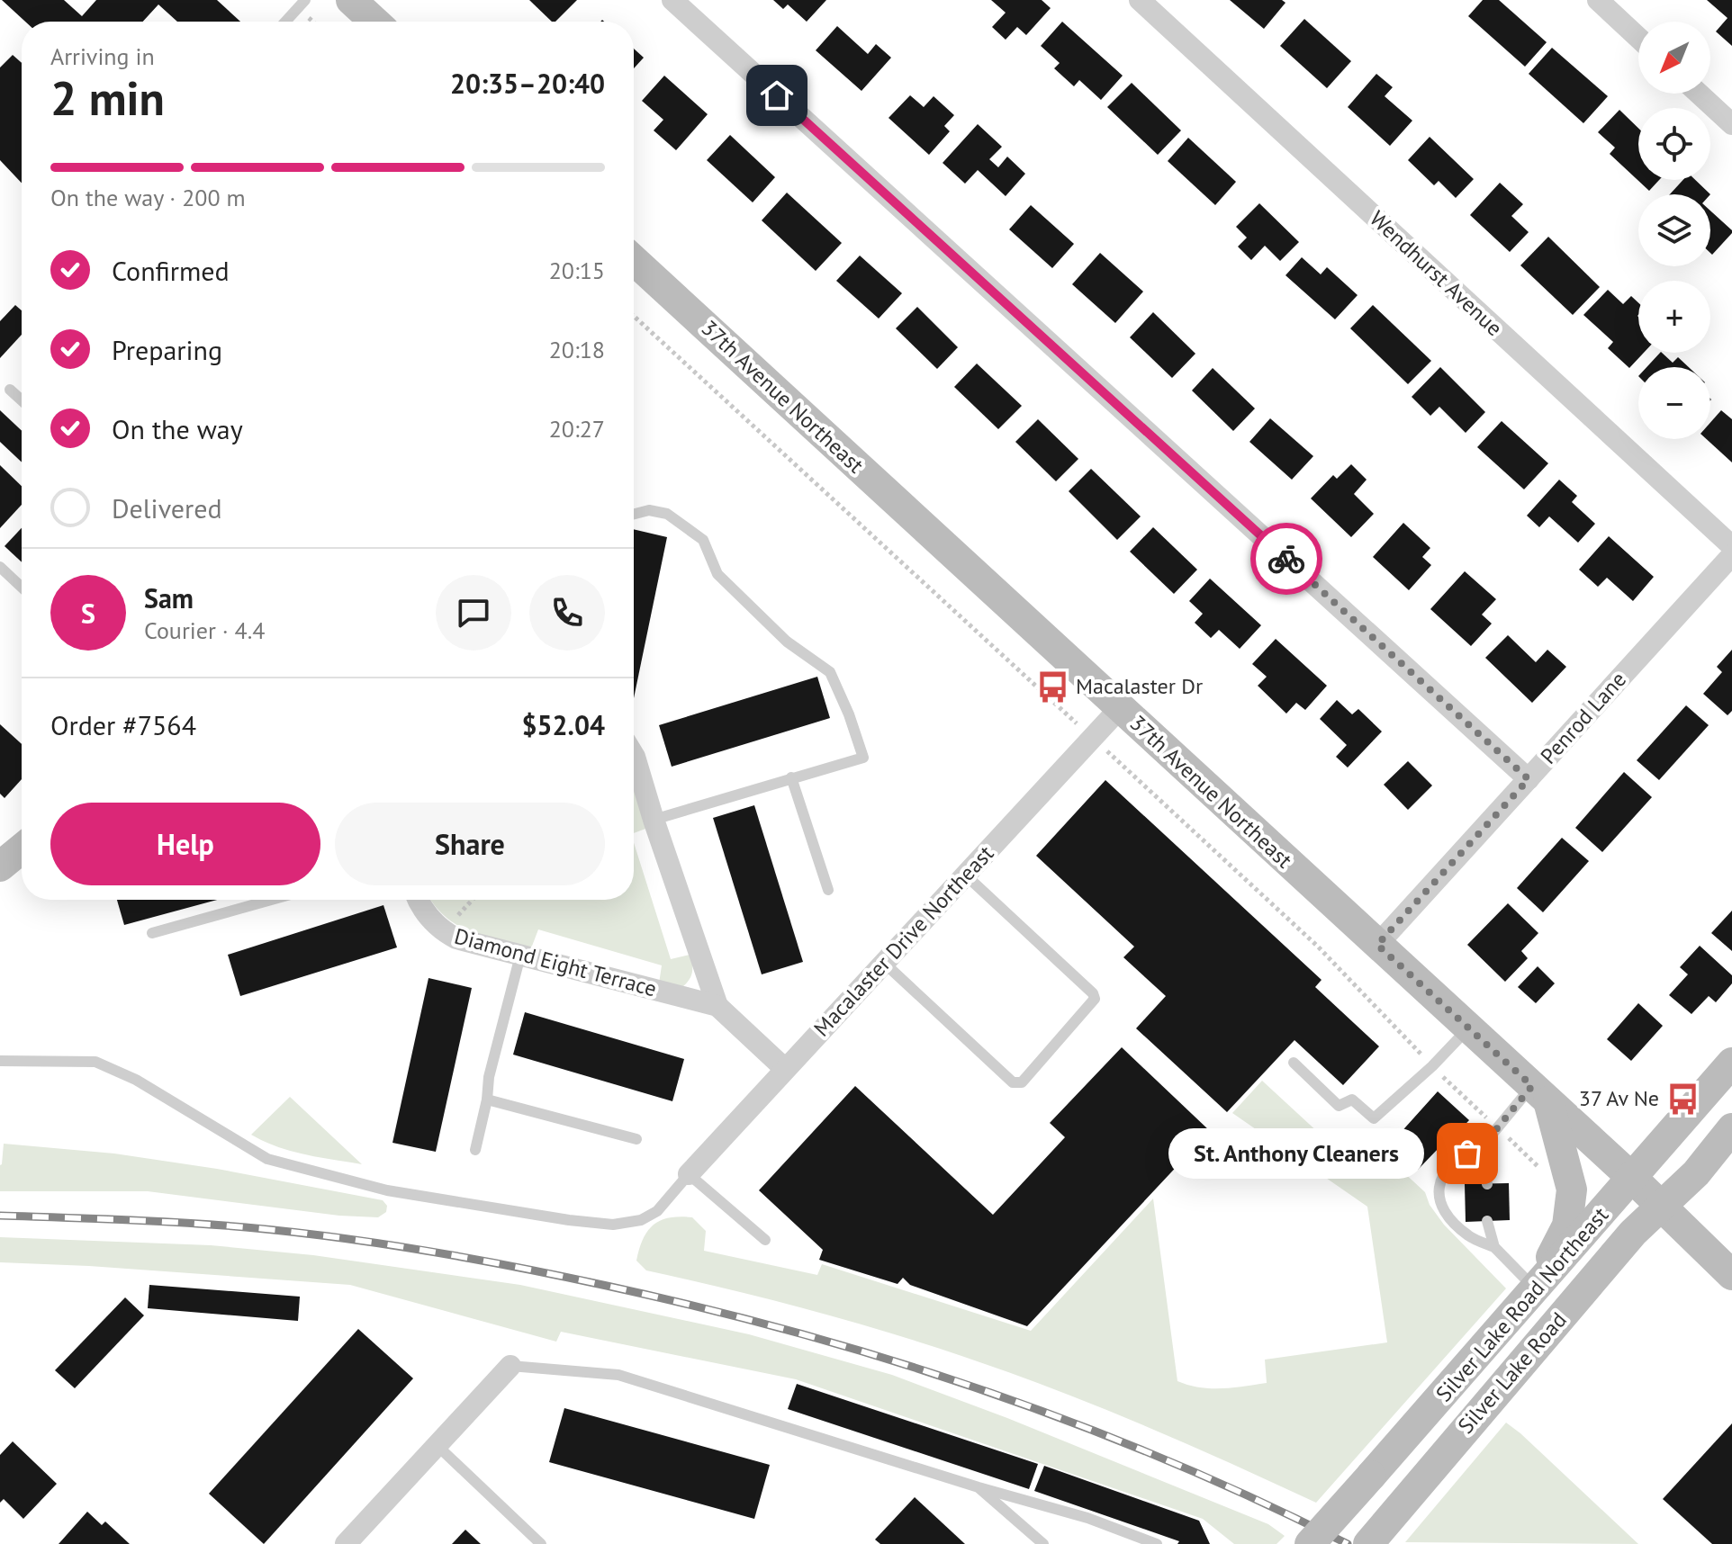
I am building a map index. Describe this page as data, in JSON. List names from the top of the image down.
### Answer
{
  "streets": {
    "main road": ["37th Avenue Northeast", "Silver Lake Road Northeast", "Silver Lake Road"],
    "street": [
      "Wendhurst Avenue",
      "Penrod Lane",
      "Macalaster Drive Northeast",
      "Diamond Eight Terrace"
    ]
  },
  "crossings": [
    ["37th Avenue Northeast", "Penrod Lane"],
    ["37th Avenue Northeast", "Macalaster Drive Northeast"],
    ["37th Avenue Northeast", "Silver Lake Road Northeast"],
    ["37th Avenue Northeast", "Silver Lake Road"],
    ["Macalaster Drive Northeast", "Diamond Eight Terrace"]
  ],
  "places": {
    "bus stop": ["Macalaster Dr", "37 Av Ne"],
    "other": ["St. Anthony Cleaners"]
  },
  "north": "bottom left",
  "page": {
    "map_buttons": ["+", "−"],
    "heading": ["2 min", "Arriving in", "20:35–20:40"],
    "panel": [
      "Sam",
      "Courier · 4.4",
      "Order #7564",
      "$52.04"
    ],
    "bar": "On the way · 200 m",
    "list": [
      ["Confirmed", "20:15"],
      ["Preparing", "20:18"],
      ["On the way", "20:27"],
      "Delivered"
    ],
    "round": "S",
    "buttons": ["Help", "Share"],
    "bubble": "St. Anthony Cleaners"
  }
}
